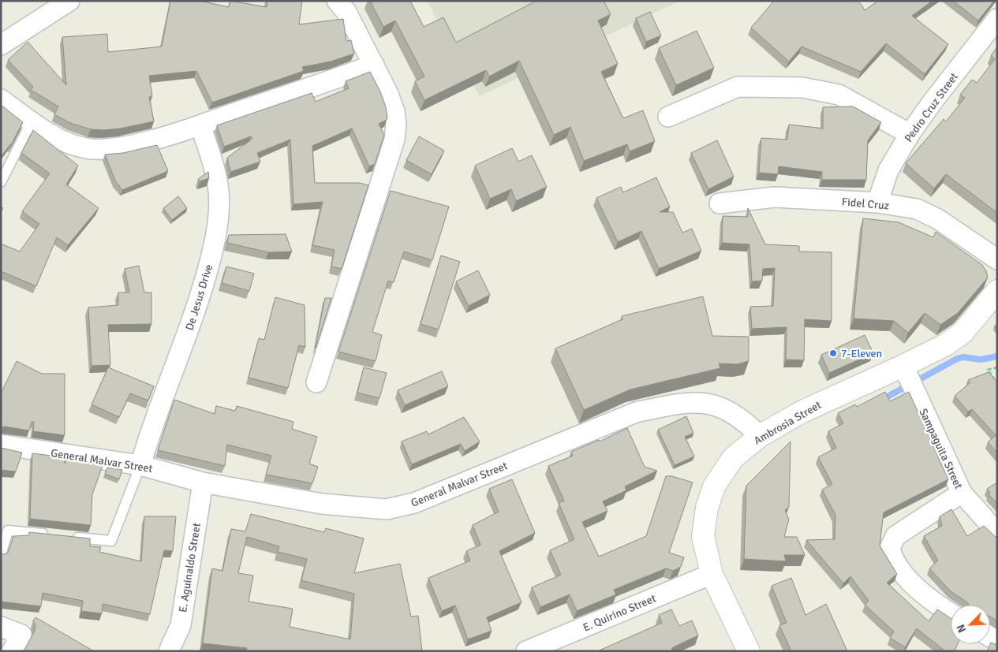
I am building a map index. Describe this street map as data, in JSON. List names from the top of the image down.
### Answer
{
  "streets": {
    "street": [
      "Pedro Cruz Street",
      "Fidel Cruz",
      "De Jesus Drive",
      "Ambrosia Street",
      "Sampaguita Street",
      "General Malvar Street",
      "E. Aguinaldo Street",
      "E. Quirino Street"
    ]
  },
  "crossings": [
    ["Pedro Cruz Street", "Fidel Cruz"],
    ["De Jesus Drive", "General Malvar Street"],
    ["Ambrosia Street", "Sampaguita Street"],
    ["Ambrosia Street", "General Malvar Street"],
    ["Ambrosia Street", "E. Quirino Street"],
    ["General Malvar Street", "E. Aguinaldo Street"]
  ],
  "places": ["7-Eleven"],
  "north": "bottom left"
}
